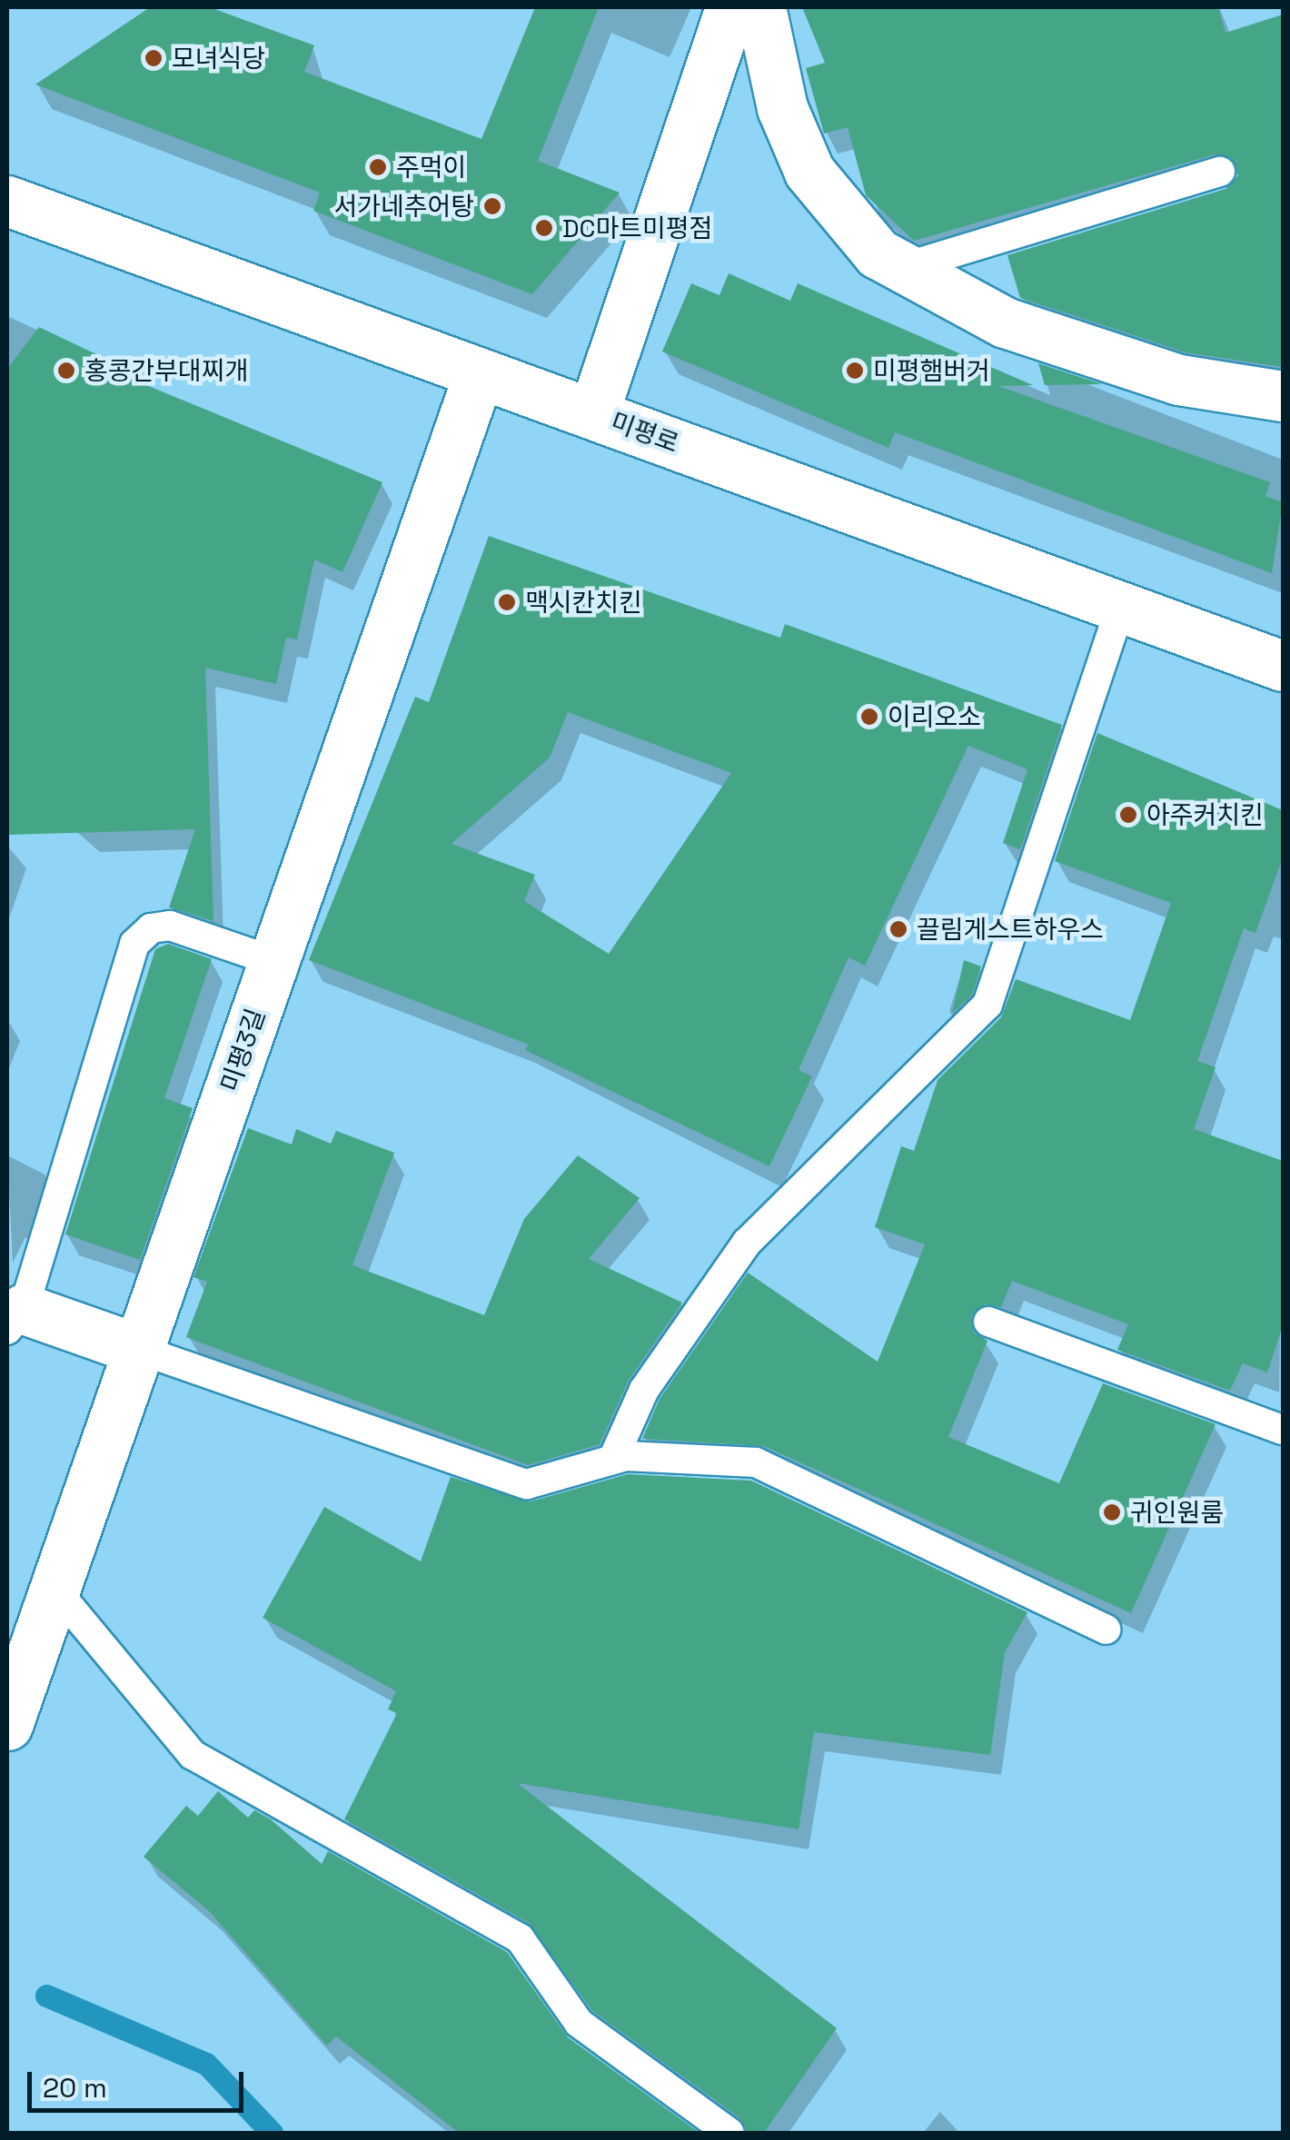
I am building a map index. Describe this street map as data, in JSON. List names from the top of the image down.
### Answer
{
  "streets": {
    "street": ["미평로", "미평3길"]
  },
  "crossings": [
    ["미평로", "미평3길"]
  ],
  "places": [
    "모녀식당",
    "주먹이",
    "서가네추어탕",
    "DC마트미평점",
    "홍콩간부대찌개",
    "미평햄버거",
    "맥시칸치킨",
    "이리오소",
    "아주커치킨",
    "끌림게스트하우스",
    "귀인원룸"
  ],
  "scale_bar": "20 m"
}
